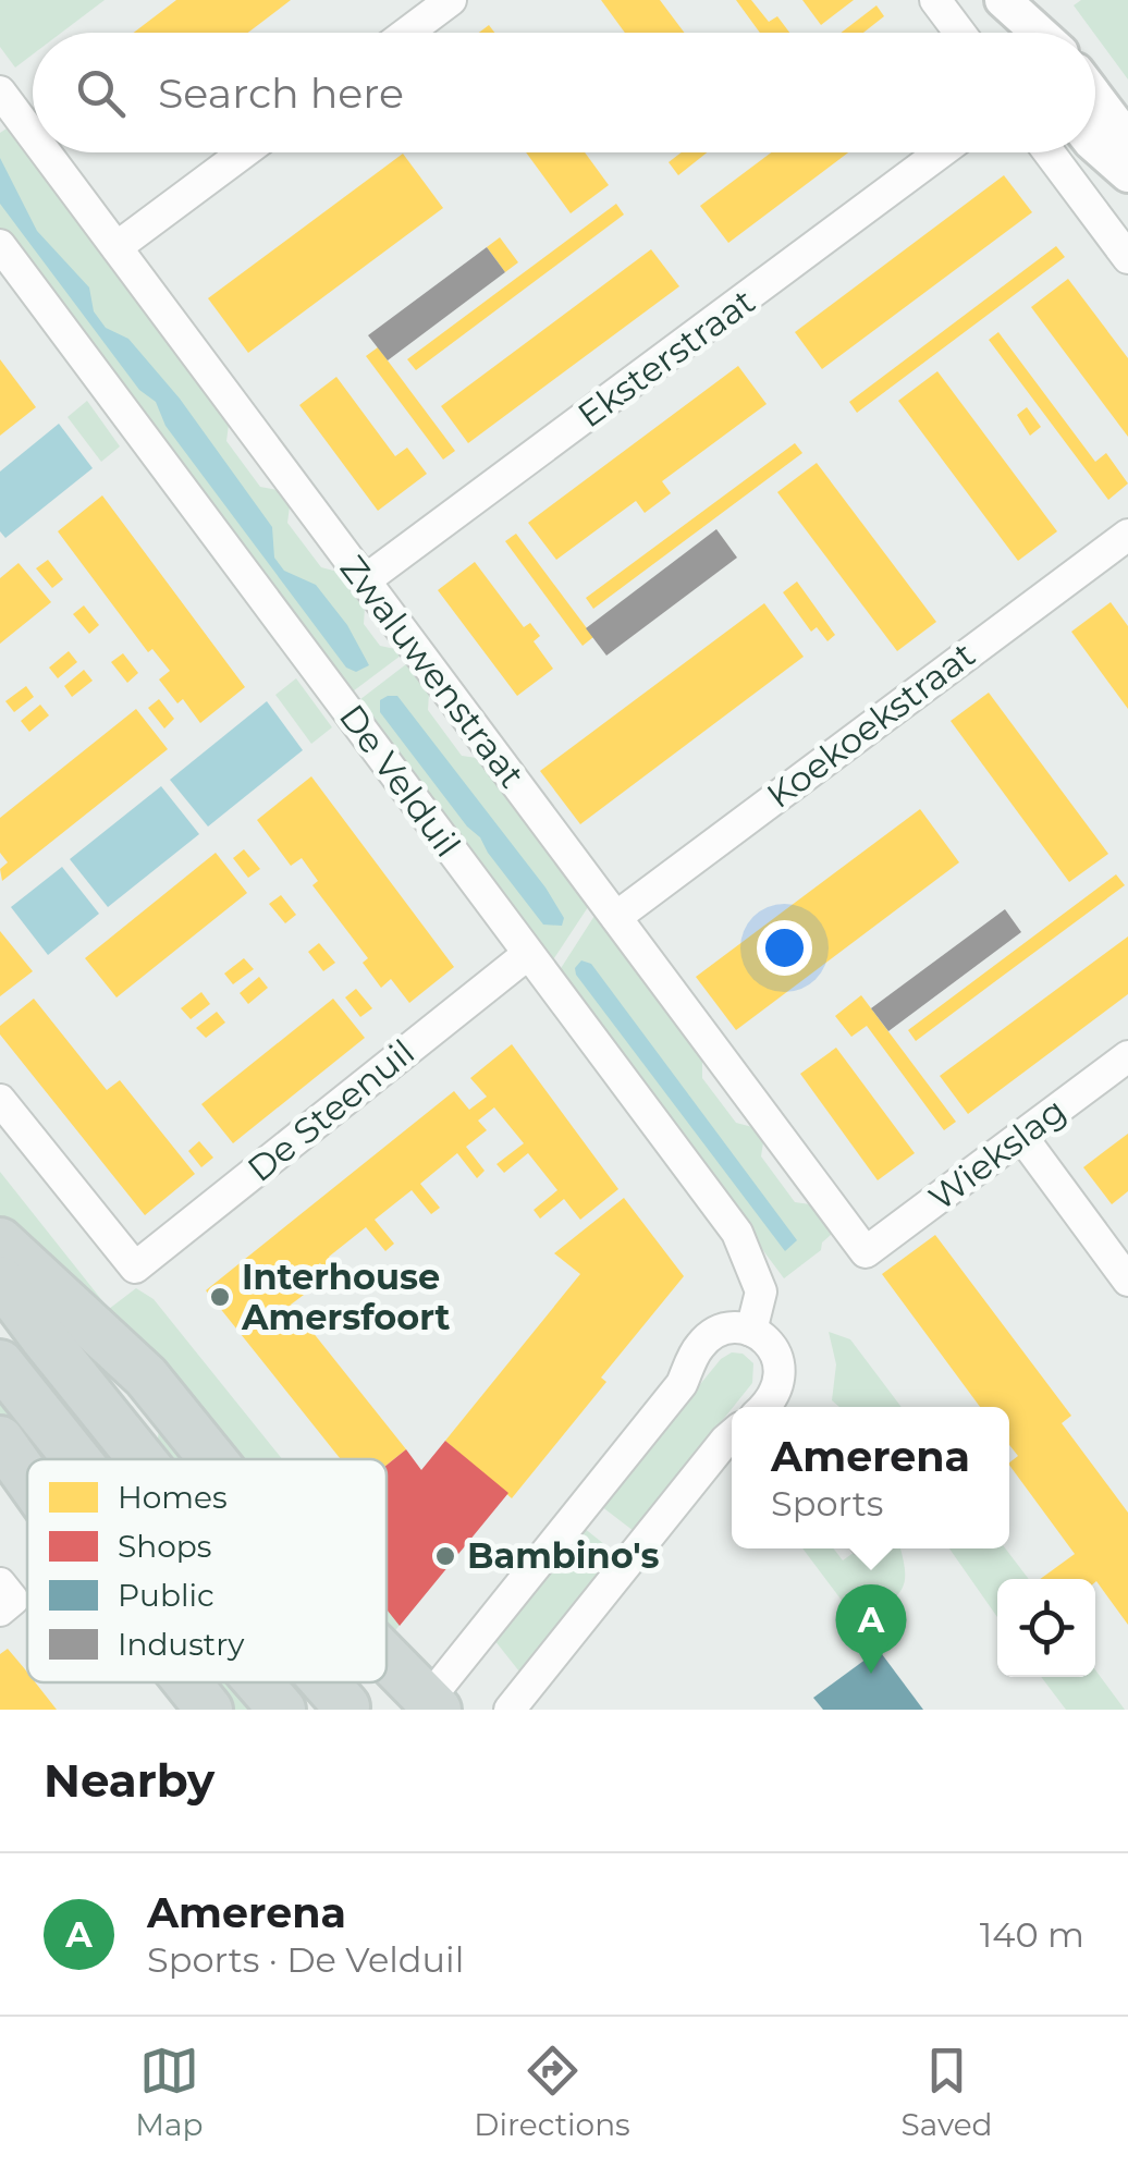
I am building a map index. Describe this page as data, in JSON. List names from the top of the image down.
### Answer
{
  "streets": {
    "street": [
      "Eksterstraat",
      "Zwaluwenstraat",
      "Koekoekstraat",
      "De Velduil",
      "De Steenuil",
      "Wiekslag"
    ]
  },
  "crossings": [
    ["Eksterstraat", "Zwaluwenstraat"],
    ["Zwaluwenstraat", "Koekoekstraat"],
    ["Zwaluwenstraat", "Wiekslag"],
    ["De Velduil", "De Steenuil"]
  ],
  "places": ["Interhouse Amersfoort", "Bambino's"],
  "legend": [
    "Homes",
    "Shops",
    "Public",
    "Industry"
  ],
  "page": {
    "search": "Search here",
    "popup": ["Amerena", "Sports"],
    "pins": "A",
    "heading": "Nearby",
    "list": [
      {
        "mark": "A",
        "name": "Amerena",
        "note": "Sports · De Velduil",
        "value": "140 m"
      }
    ],
    "nav": ["Map", "Directions", "Saved"]
  }
}
